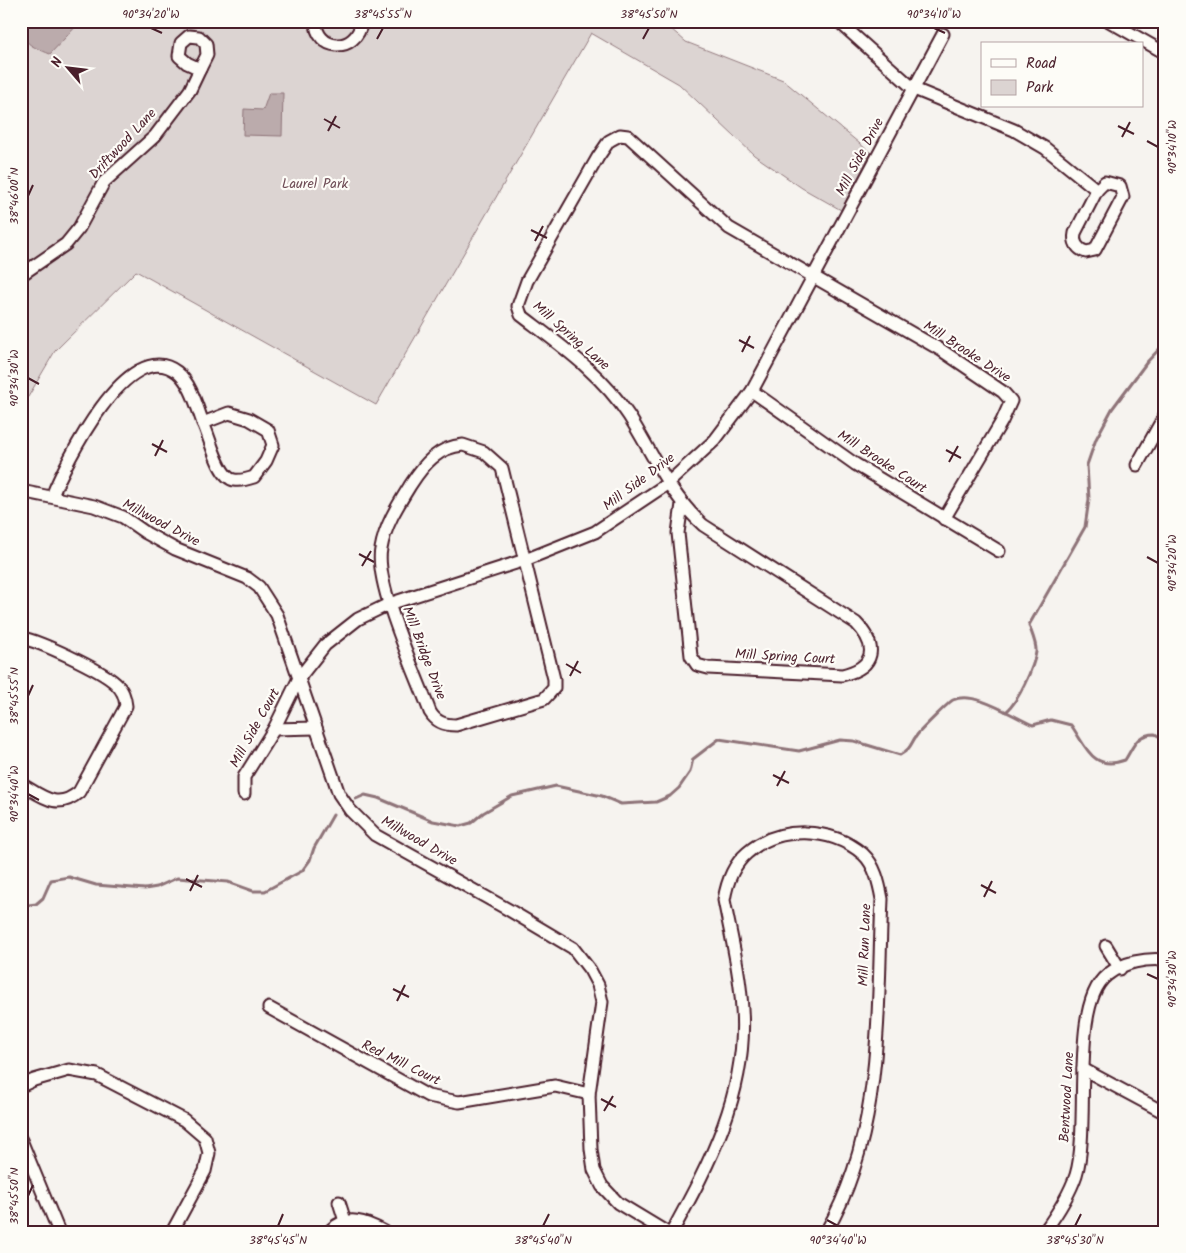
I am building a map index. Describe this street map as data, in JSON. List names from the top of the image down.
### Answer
{
  "streets": {
    "street": [
      "Driftwood Lane",
      "Mill Side Drive",
      "Mill Spring Lane",
      "Mill Brooke Drive",
      "Mill Brooke Court",
      "Millwood Drive",
      "Mill Bridge Drive",
      "Mill Spring Court",
      "Mill Side Court",
      "Mill Run Lane",
      "Red Mill Court",
      "Bentwood Lane"
    ]
  },
  "crossings": [
    ["Mill Side Drive", "Mill Spring Lane"],
    ["Mill Side Drive", "Mill Brooke Drive"],
    ["Mill Side Drive", "Mill Brooke Court"],
    ["Mill Side Drive", "Millwood Drive"],
    ["Mill Side Drive", "Mill Bridge Drive"],
    ["Mill Side Drive", "Mill Spring Court"],
    ["Mill Side Drive", "Mill Side Court"],
    ["Mill Spring Lane", "Mill Brooke Drive"],
    ["Mill Spring Lane", "Mill Spring Court"],
    ["Mill Brooke Drive", "Mill Brooke Court"],
    ["Millwood Drive", "Mill Side Court"],
    ["Millwood Drive", "Red Mill Court"]
  ],
  "parks": ["Laurel Park"],
  "legend": ["Road", "Park"],
  "north": "top left",
  "coordinates": [
    "90°34'20\"W",
    "38°45'55\"N",
    "38°45'50\"N",
    "90°34'10\"W",
    "38°46'00\"N",
    "90°34'30\"W",
    "90°34'40\"W",
    "38°45'45\"N",
    "38°45'40\"N",
    "38°45'30\"N"
  ]
}
